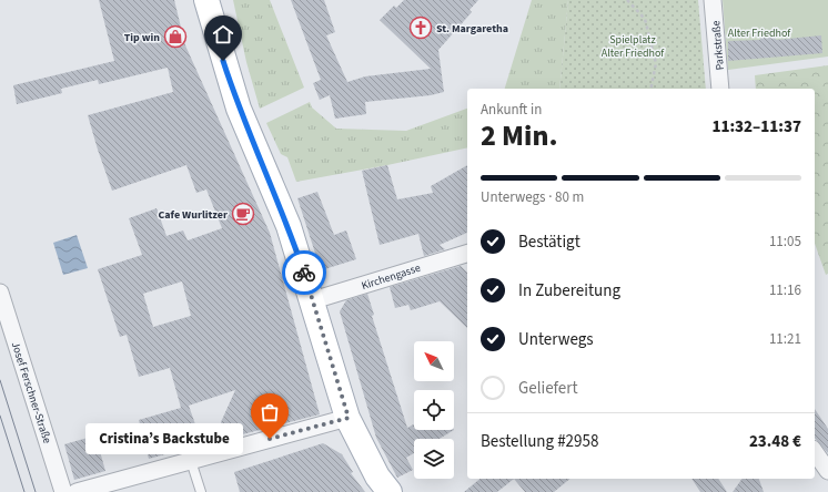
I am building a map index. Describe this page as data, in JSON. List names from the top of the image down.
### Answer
{
  "streets": {
    "street": ["Parkstraße", "Kirchengasse", "Josef Ferschner-Straße"]
  },
  "parks": ["Alter Friedhof", "Spielplatz Alter Friedhof"],
  "places": {
    "church": ["St. Margaretha"],
    "shop": ["Tip win"],
    "cafe": ["Cafe Wurlitzer"],
    "other": ["Cristina’s Backstube"]
  },
  "north": "top left",
  "page": {
    "heading": ["2 Min.", "Ankunft in", "11:32–11:37"],
    "panel": ["Bestellung #2958", "23.48 €"],
    "bar": "Unterwegs · 80 m",
    "list": [
      ["Bestätigt", "11:05"],
      ["In Zubereitung", "11:16"],
      ["Unterwegs", "11:21"],
      "Geliefert"
    ],
    "bubble": "Cristina’s Backstube"
  }
}
